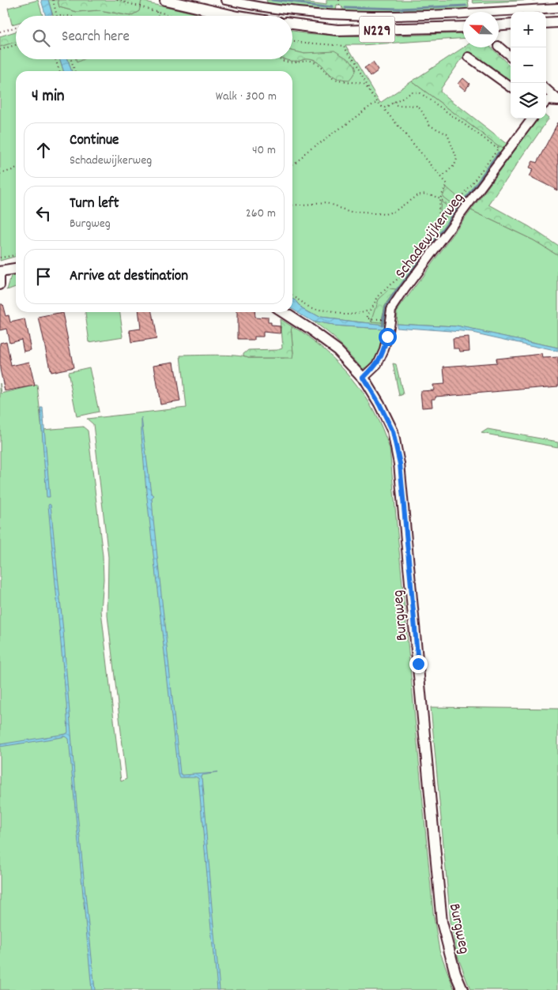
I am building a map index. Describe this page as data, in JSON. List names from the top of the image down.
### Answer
{
  "streets": {
    "main road": ["N229", "Burgweg"],
    "street": ["Schadewijkerweg"]
  },
  "crossings": [
    ["Schadewijkerweg", "Burgweg"]
  ],
  "north": "left",
  "page": {
    "map_buttons": ["+", "−"],
    "search": "Search here",
    "heading": ["4 min", "Walk · 300 m"],
    "list": [
      ["Continue", "Schadewijkerweg", "40 m"],
      ["Turn left", "Burgweg", "260 m"],
      "Arrive at destination"
    ]
  }
}
